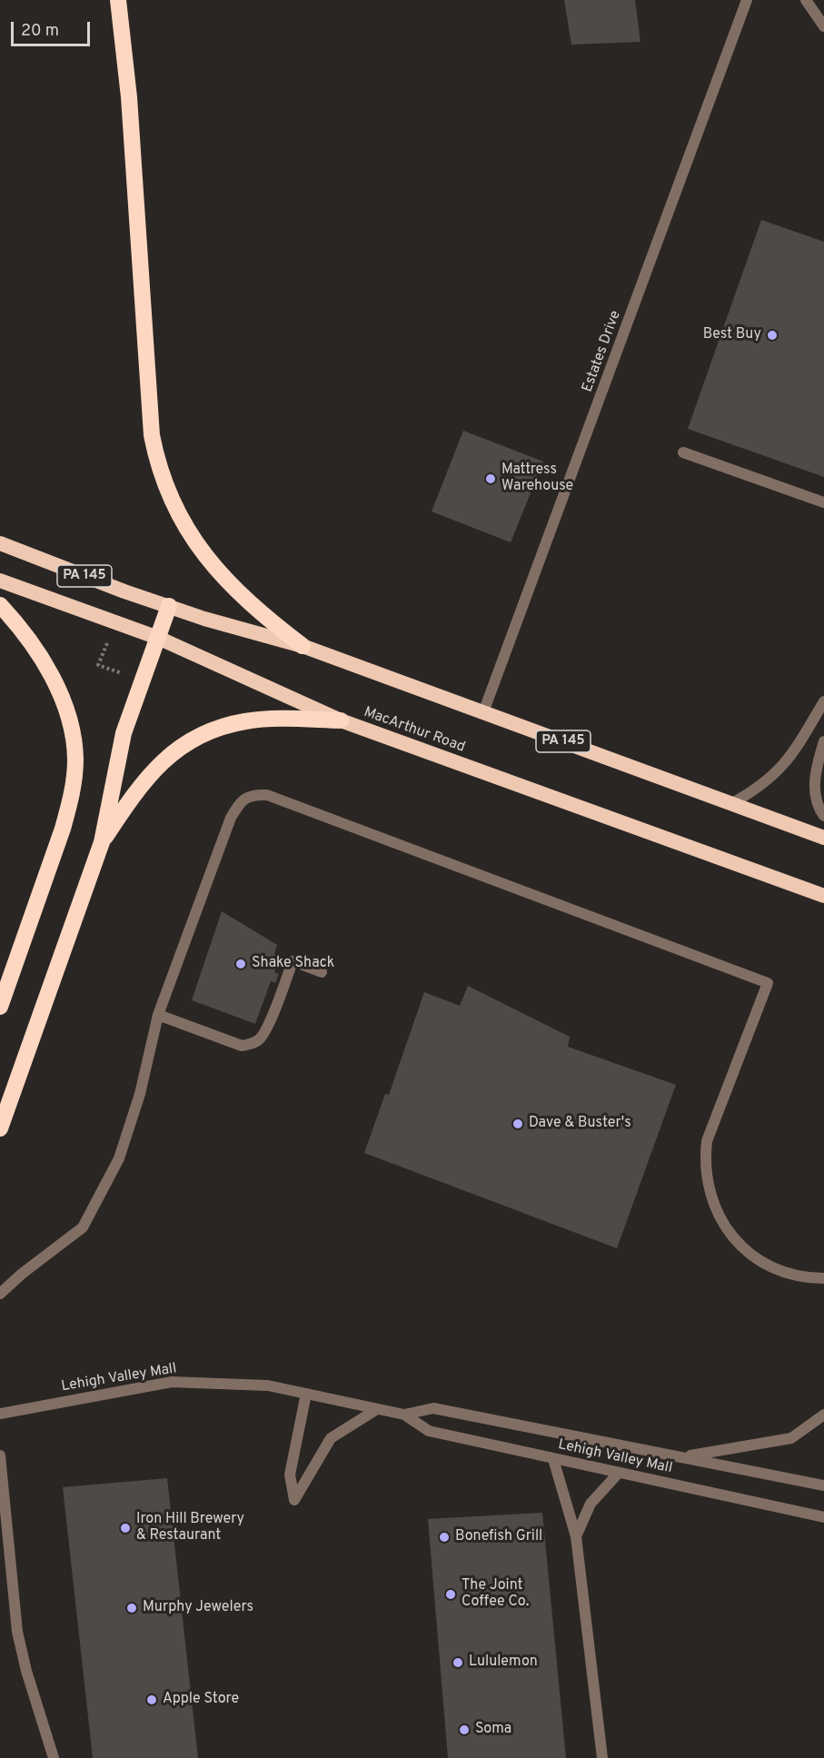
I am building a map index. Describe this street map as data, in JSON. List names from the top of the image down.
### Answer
{
  "streets": {
    "highway": ["PA 145", "MacArthur Road"],
    "street": ["Estates Drive", "Lehigh Valley Mall"]
  },
  "crossings": [
    ["Estates Drive", "PA 145"]
  ],
  "places": [
    "Best Buy",
    "Mattress Warehouse",
    "Shake Shack",
    "Dave & Buster's",
    "Iron Hill Brewery & Restaurant",
    "Bonefish Grill",
    "The Joint Coffee Co.",
    "Murphy Jewelers",
    "Lululemon",
    "Apple Store",
    "Soma"
  ],
  "scale_bar": "20 m"
}
